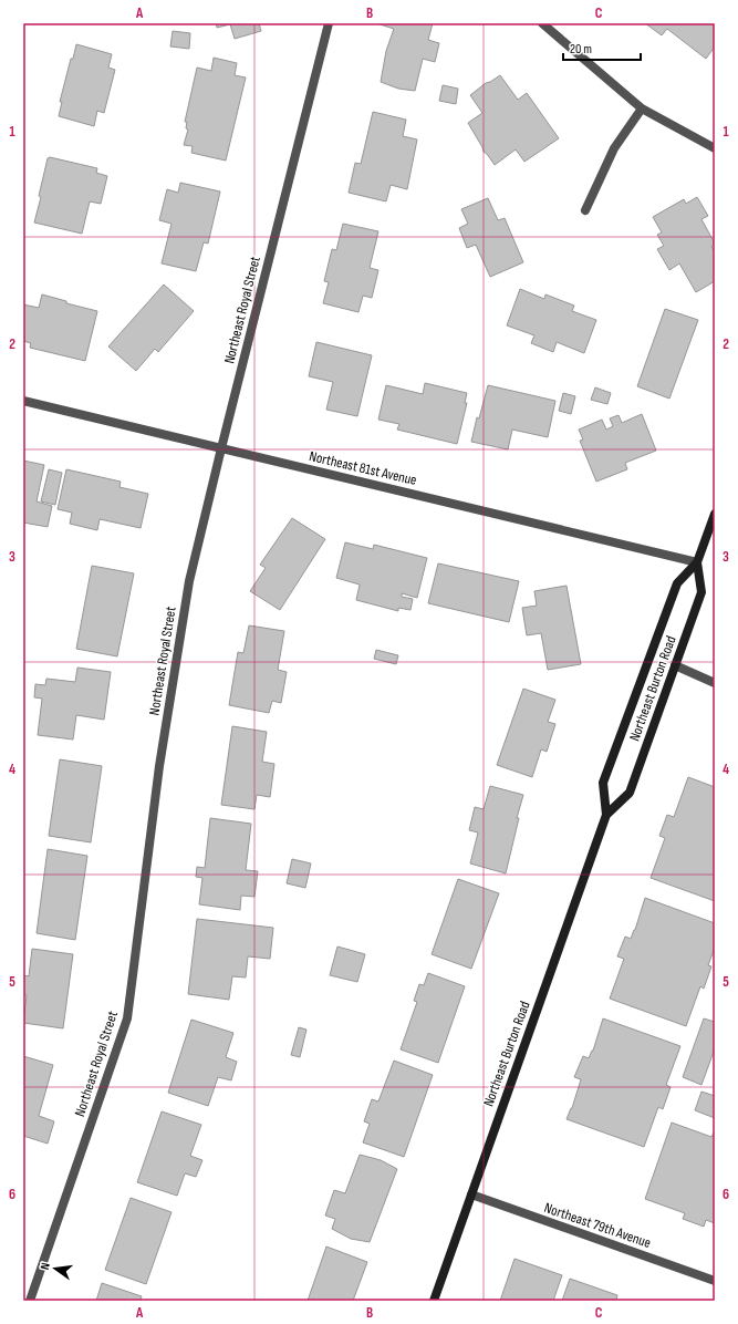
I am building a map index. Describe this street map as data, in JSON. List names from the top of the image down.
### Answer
{
  "streets": {
    "main road": ["Northeast Burton Road"],
    "street": ["Northeast Royal Street", "Northeast 81st Avenue", "Northeast 79th Avenue"]
  },
  "crossings": [
    ["Northeast Royal Street", "Northeast 81st Avenue"],
    ["Northeast 81st Avenue", "Northeast Burton Road"],
    ["Northeast Burton Road", "Northeast 79th Avenue"]
  ],
  "scale_bar": "20 m",
  "north": "left",
  "grid": {
    "columns": ["A", "B", "C"],
    "rows": [
      "1",
      "2",
      "3",
      "4",
      "5",
      "6"
    ]
  }
}
